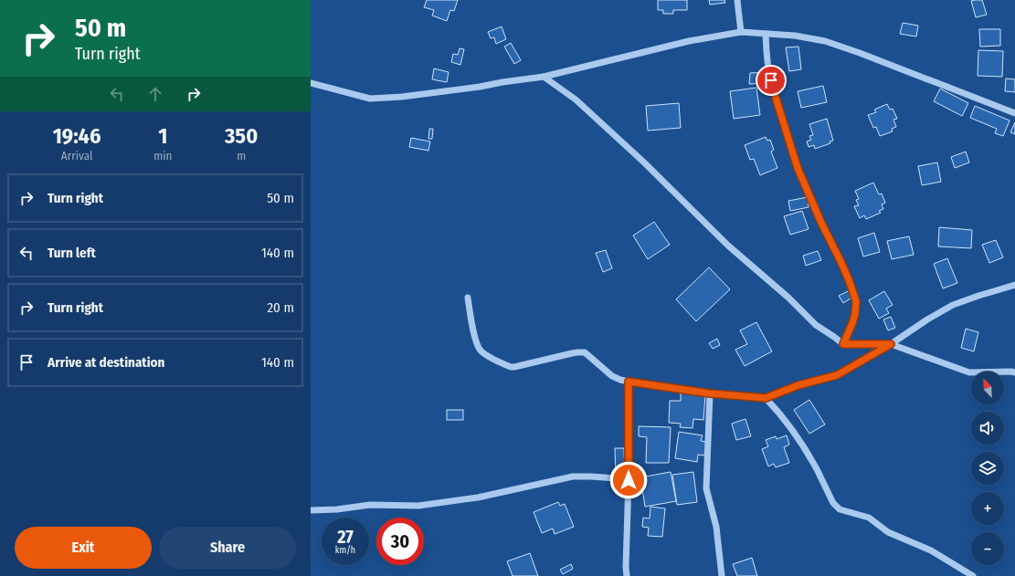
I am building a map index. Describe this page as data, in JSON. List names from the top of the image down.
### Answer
{
  "north": "top left",
  "page": {
    "turn": ["50 m", "Turn right"],
    "eta": [
      "19:46",
      "Arrival",
      "1",
      "min",
      "350",
      "m"
    ],
    "list": [
      {
        "name": "Turn right",
        "value": "50 m"
      },
      {
        "name": "Turn left",
        "value": "140 m"
      },
      {
        "name": "Turn right",
        "value": "20 m"
      },
      {
        "name": "Arrive at destination",
        "value": "140 m"
      }
    ],
    "map_buttons": ["+", "−"],
    "speed": "27 km/h",
    "limit": "30",
    "buttons": ["Exit", "Share"]
  }
}
